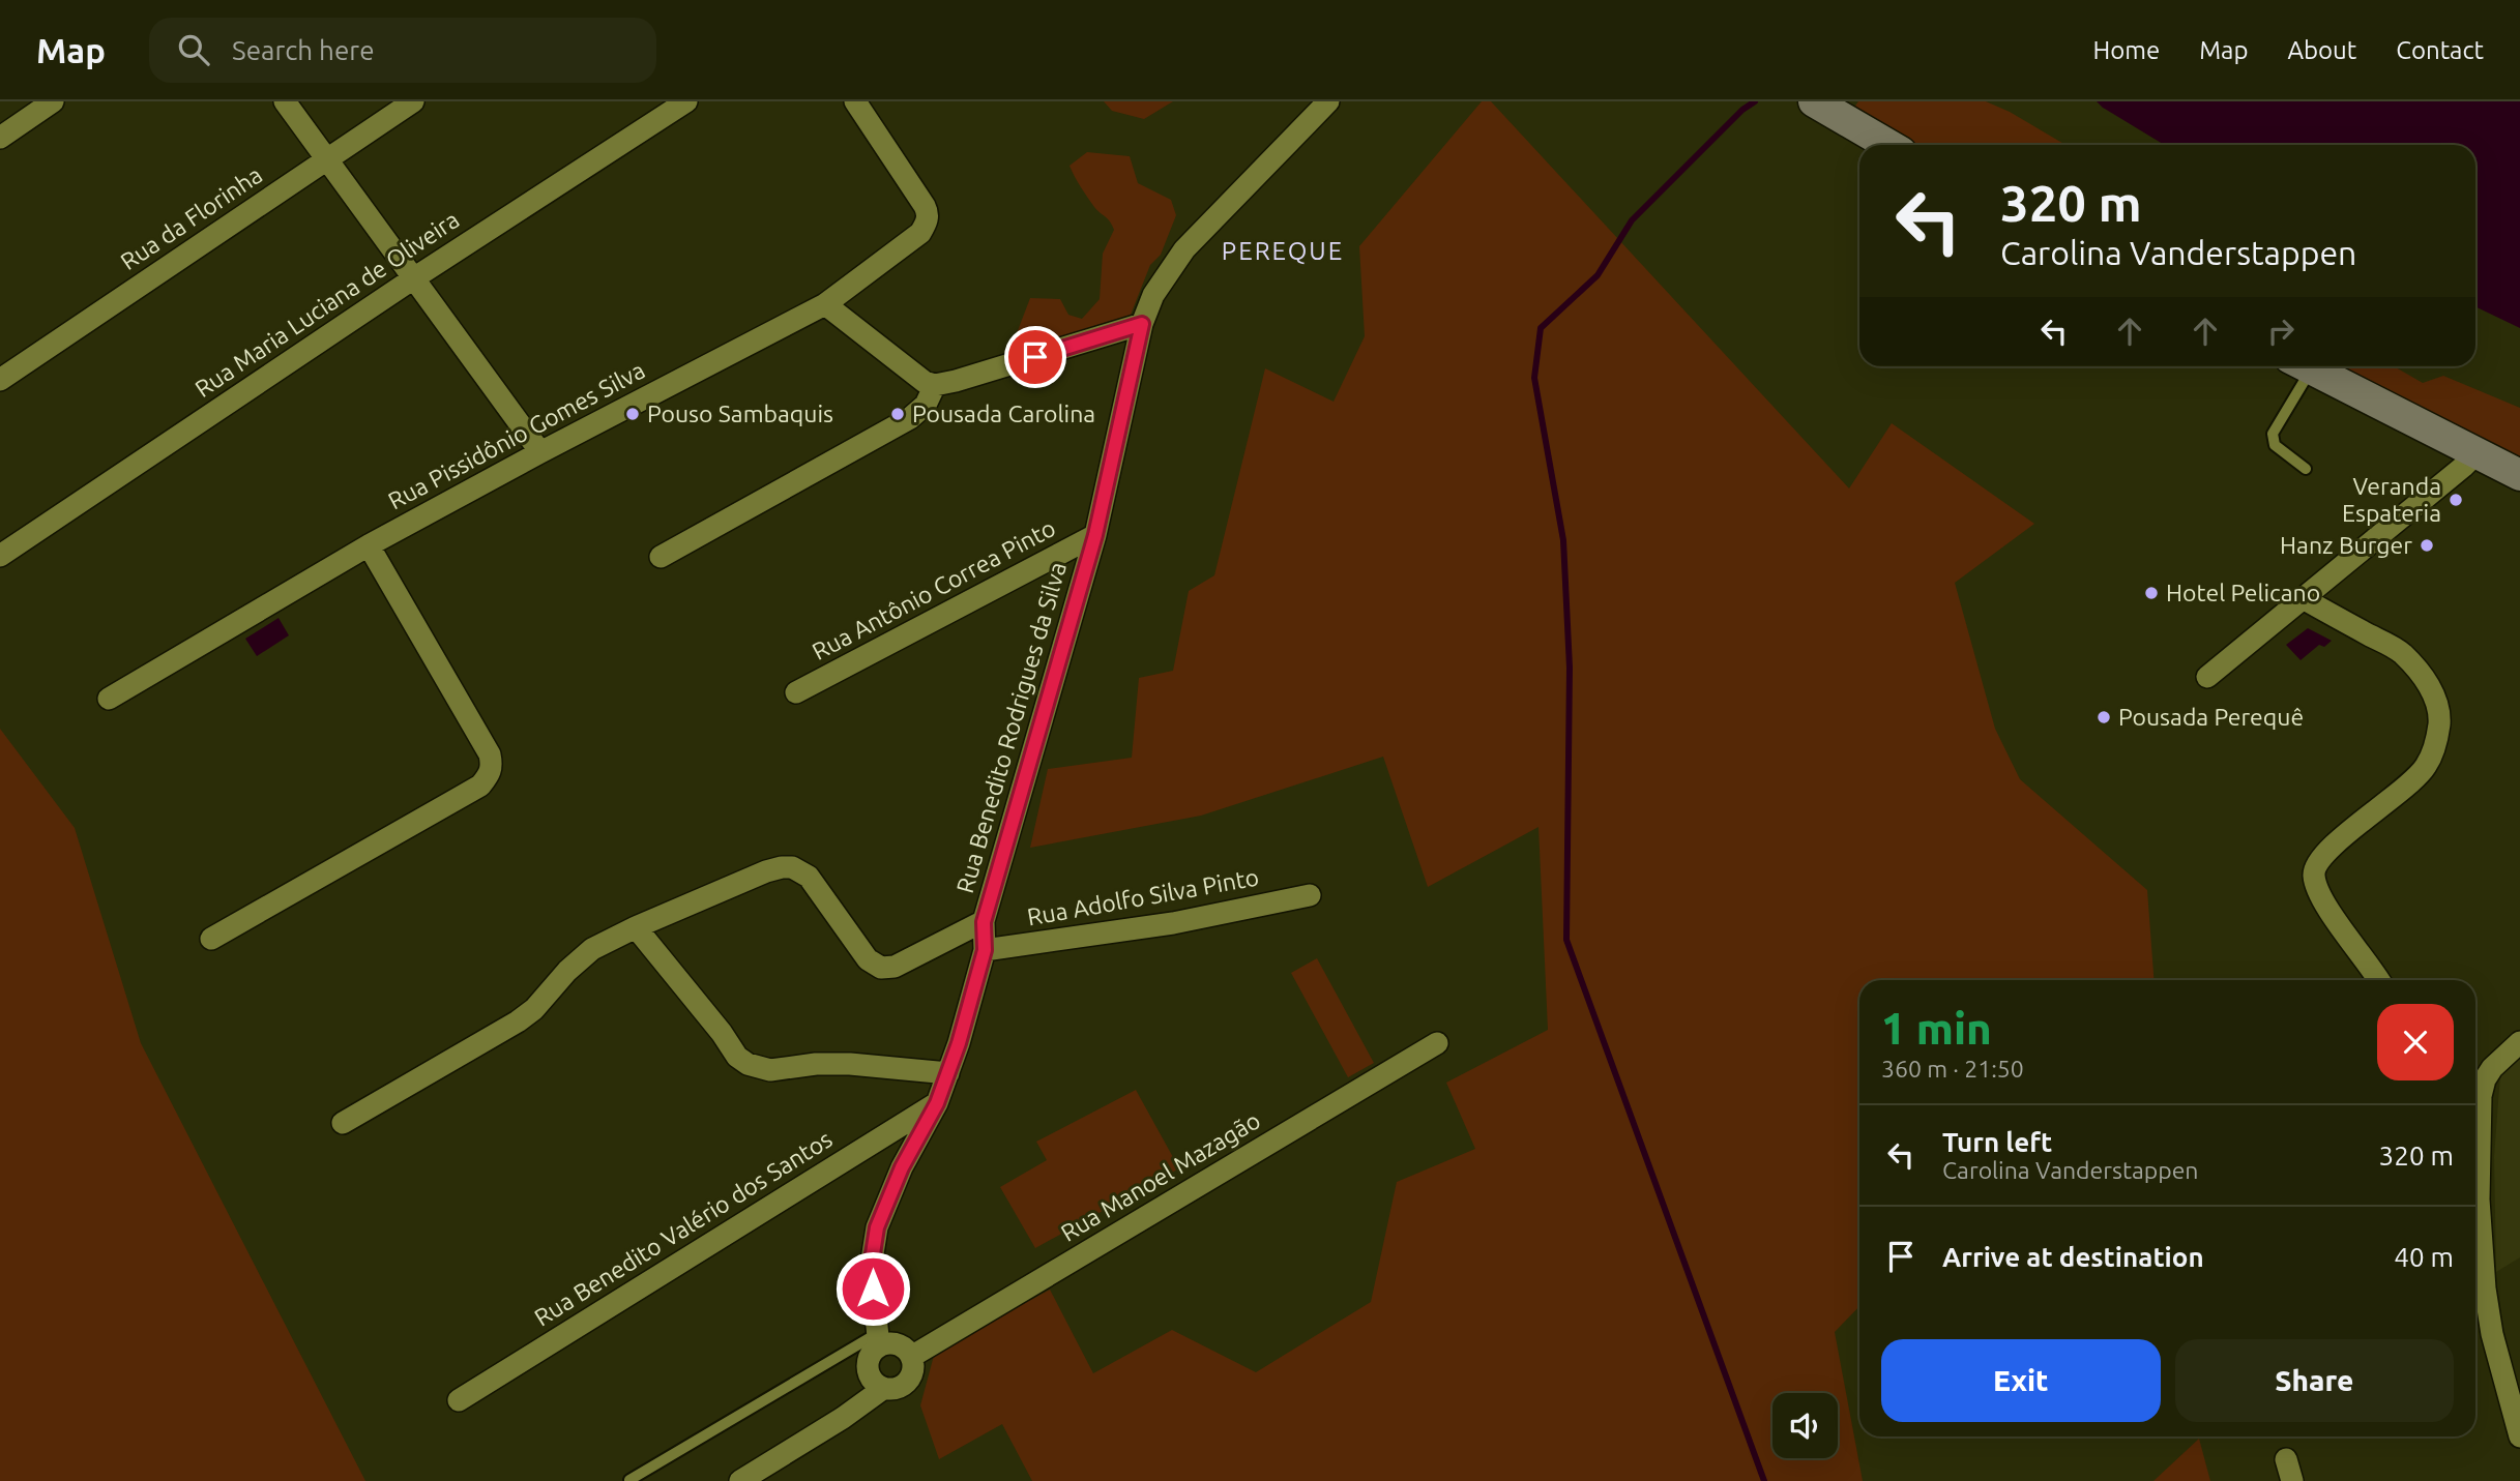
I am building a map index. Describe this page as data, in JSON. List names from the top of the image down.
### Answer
{
  "streets": {
    "street": [
      "Rua da Florinha",
      "Rua Maria Luciana de Oliveira",
      "Rua Pissidônio Gomes Silva",
      "Rua Antônio Correa Pinto",
      "Rua Benedito Rodrigues da Silva",
      "Rua Adolfo Silva Pinto",
      "Rua Manoel Mazagão",
      "Rua Benedito Valério dos Santos"
    ]
  },
  "crossings": [
    ["Rua Antônio Correa Pinto", "Rua Benedito Rodrigues da Silva"],
    ["Rua Benedito Rodrigues da Silva", "Rua Adolfo Silva Pinto"],
    ["Rua Benedito Rodrigues da Silva", "Rua Manoel Mazagão"],
    ["Rua Benedito Rodrigues da Silva", "Rua Benedito Valério dos Santos"]
  ],
  "districts": ["PEREQUE"],
  "places": [
    "Pouso Sambaquis",
    "Pousada Carolina",
    "Veranda Espateria",
    "Hanz Burger",
    "Hotel Pelicano",
    "Pousada Perequê"
  ],
  "page": {
    "header": "Map",
    "search": "Search here",
    "nav": [
      "Home",
      "Map",
      "About",
      "Contact"
    ],
    "turn": ["320 m", "Carolina Vanderstappen"],
    "heading": ["1 min", "360 m · 21:50"],
    "list": [
      {
        "name": "Turn left",
        "note": "Carolina Vanderstappen",
        "value": "320 m"
      },
      {
        "name": "Arrive at destination",
        "value": "40 m"
      }
    ],
    "buttons": ["Exit", "Share"]
  }
}
